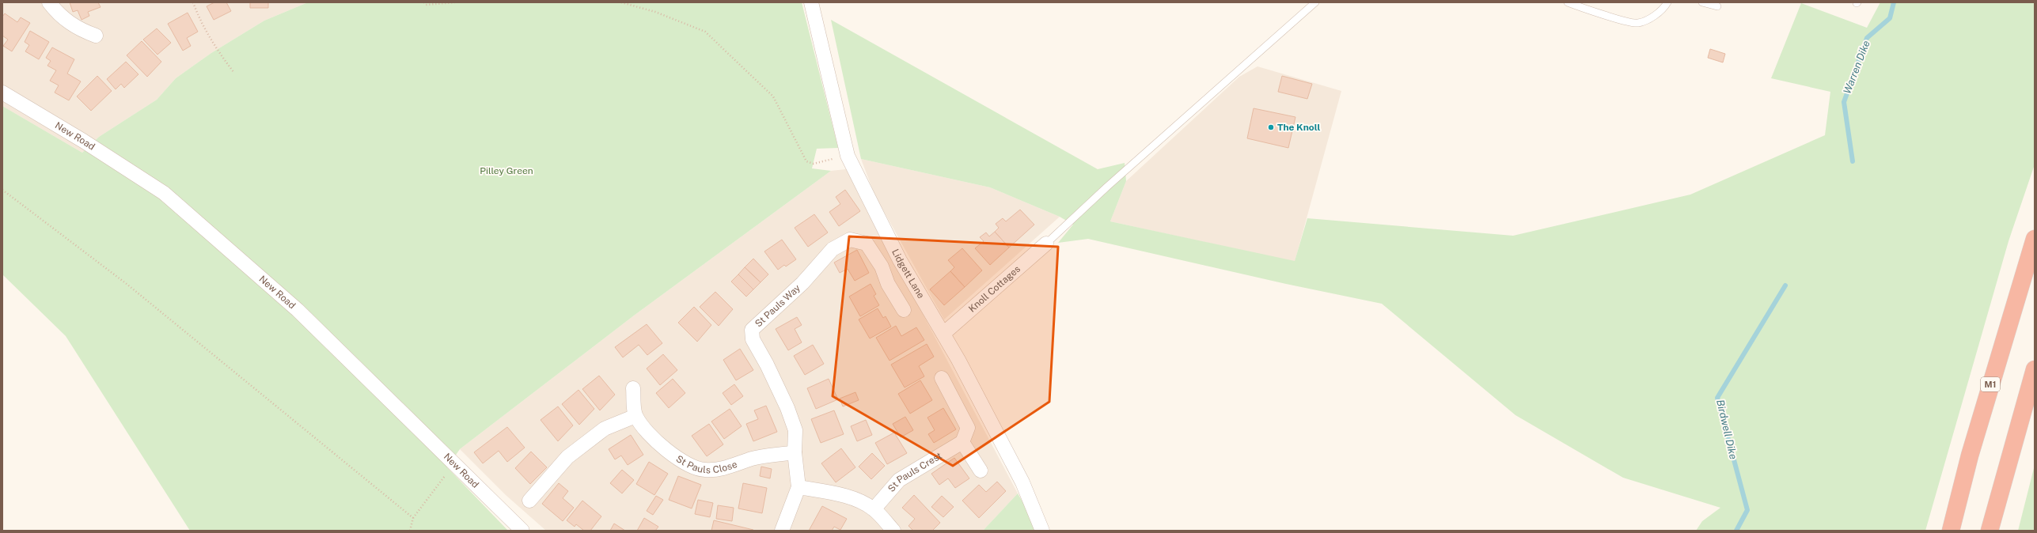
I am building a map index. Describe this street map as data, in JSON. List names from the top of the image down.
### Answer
{
  "streets": {
    "highway": ["M1"],
    "street": [
      "New Road",
      "Lidgett Lane",
      "Knoll Cottages",
      "St Pauls Way",
      "St Pauls Close",
      "St Pauls Crest"
    ]
  },
  "crossings": [
    ["Lidgett Lane", "Knoll Cottages"],
    ["St Pauls Way", "St Pauls Close"]
  ],
  "water": ["Warren Dike", "Birdwell Dike"],
  "parks": ["Pilley Green"],
  "places": ["The Knoll"]
}
